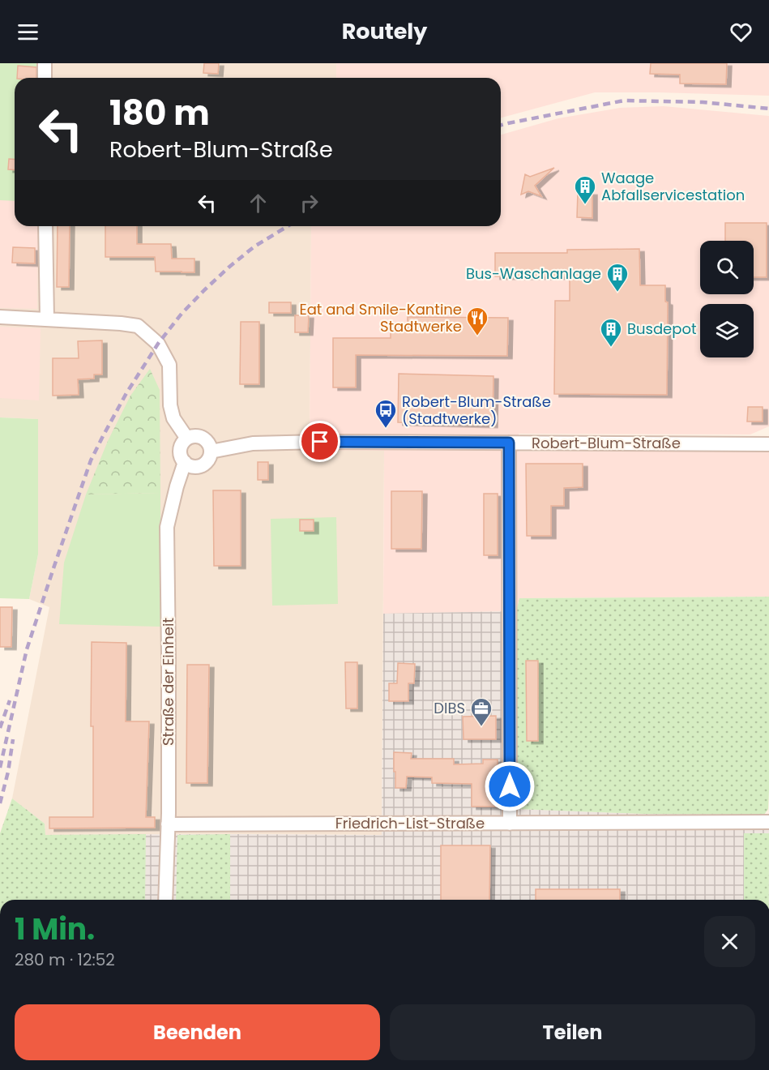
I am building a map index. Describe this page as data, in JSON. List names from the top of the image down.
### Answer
{
  "streets": {
    "street": ["Robert-Blum-Straße", "Straße der Einheit", "Friedrich-List-Straße"]
  },
  "crossings": [
    ["Robert-Blum-Straße", "Straße der Einheit"],
    ["Straße der Einheit", "Friedrich-List-Straße"]
  ],
  "places": {
    "building": ["Waage Abfallservicestation", "Bus-Waschanlage", "Busdepot"],
    "restaurant": ["Eat and Smile-Kantine Stadtwerke"],
    "bus stop": ["Robert-Blum-Straße (Stadtwerke)"],
    "office": ["DIBS"]
  },
  "page": {
    "header": "Routely",
    "turn": ["180 m", "Robert-Blum-Straße"],
    "heading": ["1 Min.", "280 m · 12:52"],
    "buttons": ["Beenden", "Teilen"]
  }
}
